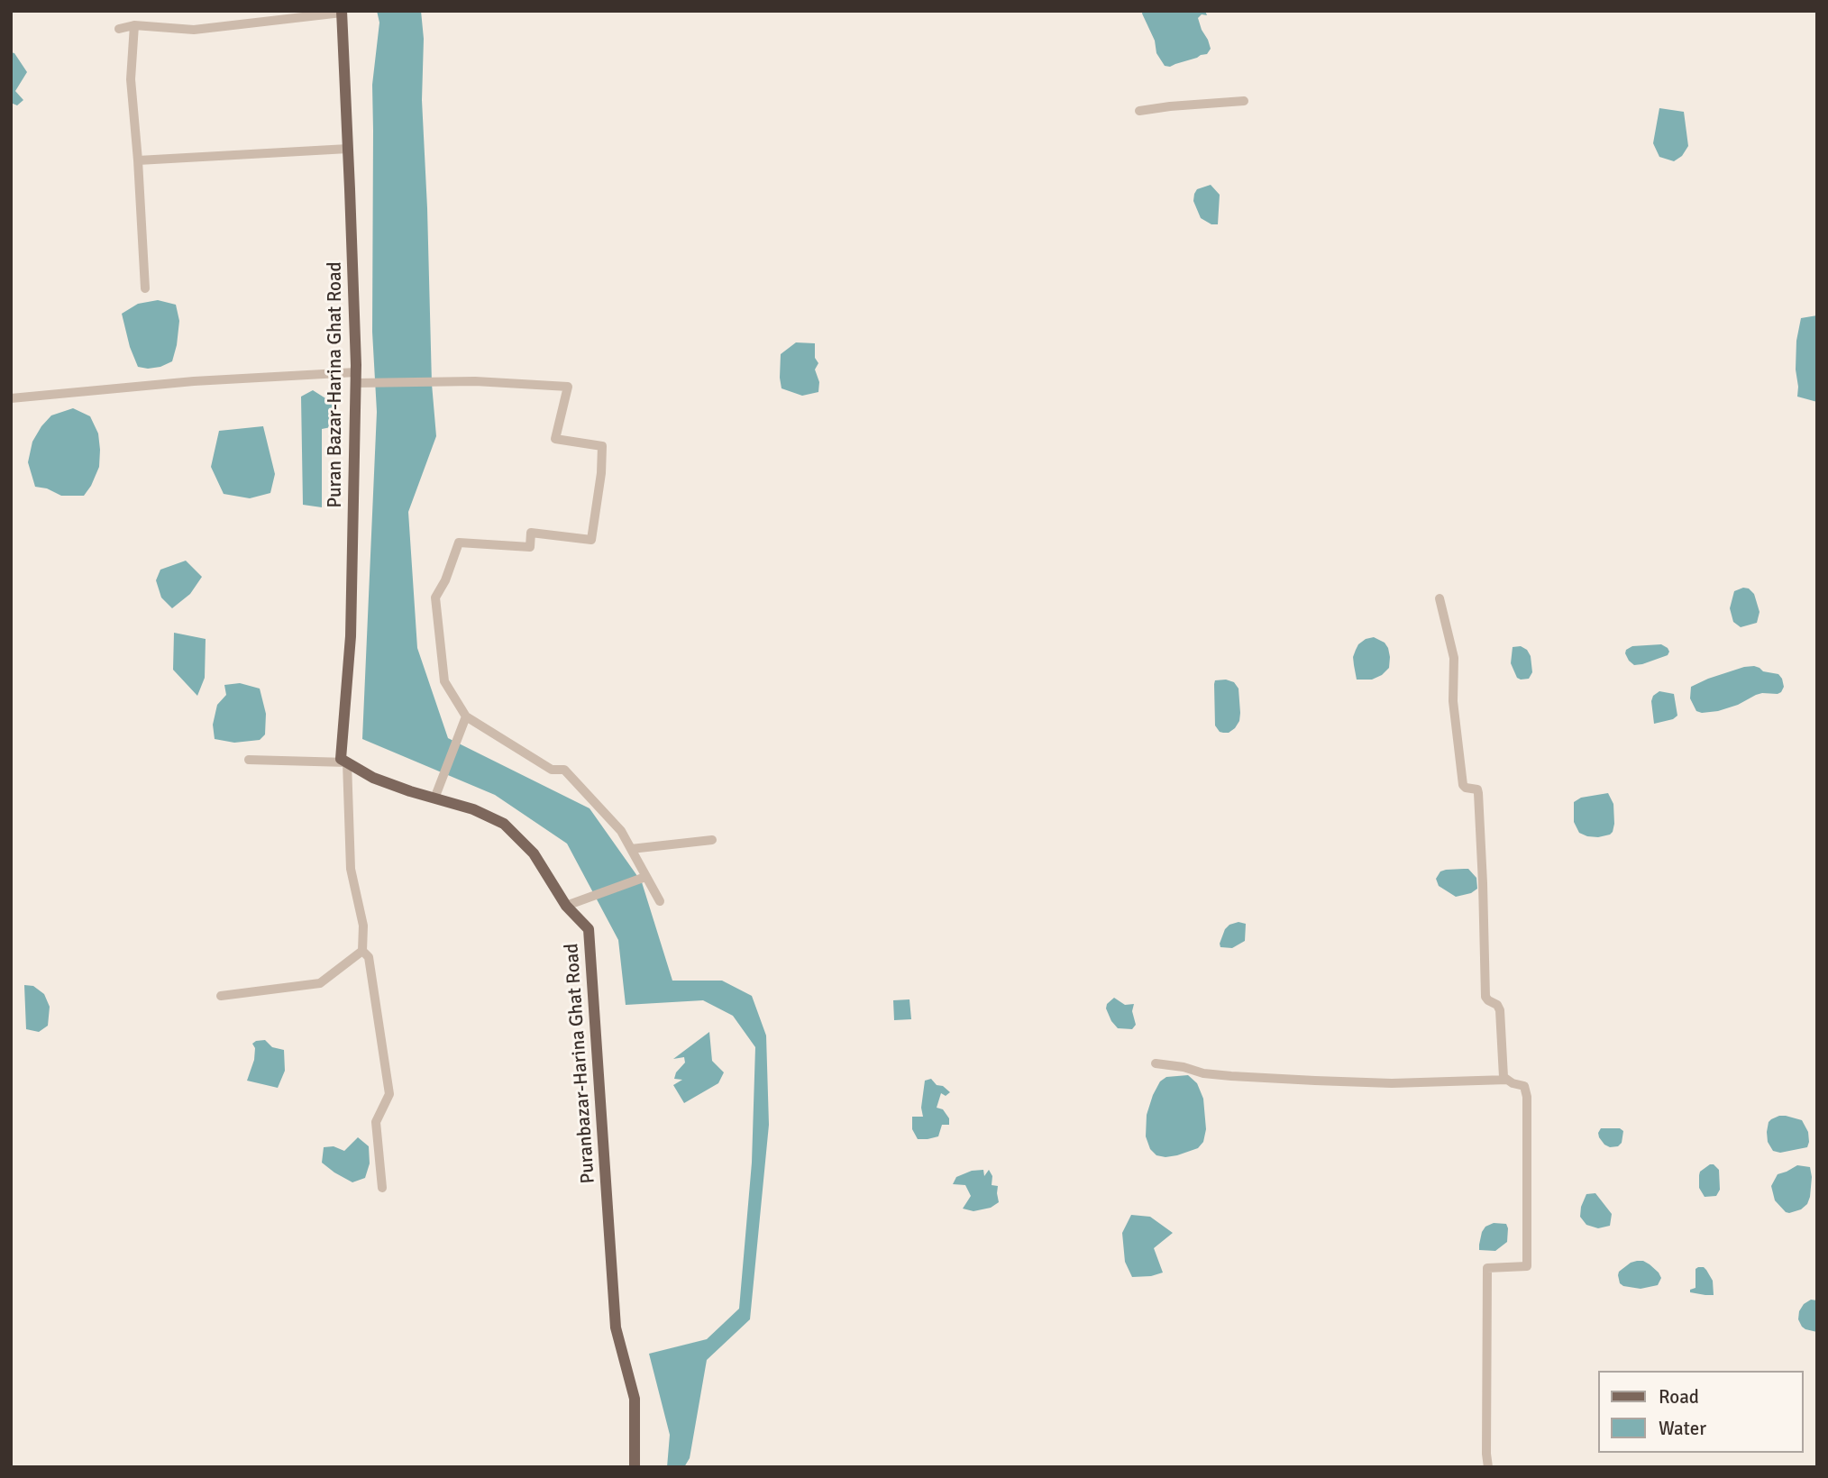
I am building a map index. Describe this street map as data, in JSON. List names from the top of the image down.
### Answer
{
  "streets": {
    "main road": ["Puran Bazar-Harina Ghat Road", "Puranbazar-Harina Ghat Road"]
  },
  "crossings": [
    ["Puran Bazar-Harina Ghat Road", "Puranbazar-Harina Ghat Road"]
  ],
  "legend": ["Road", "Water"]
}
